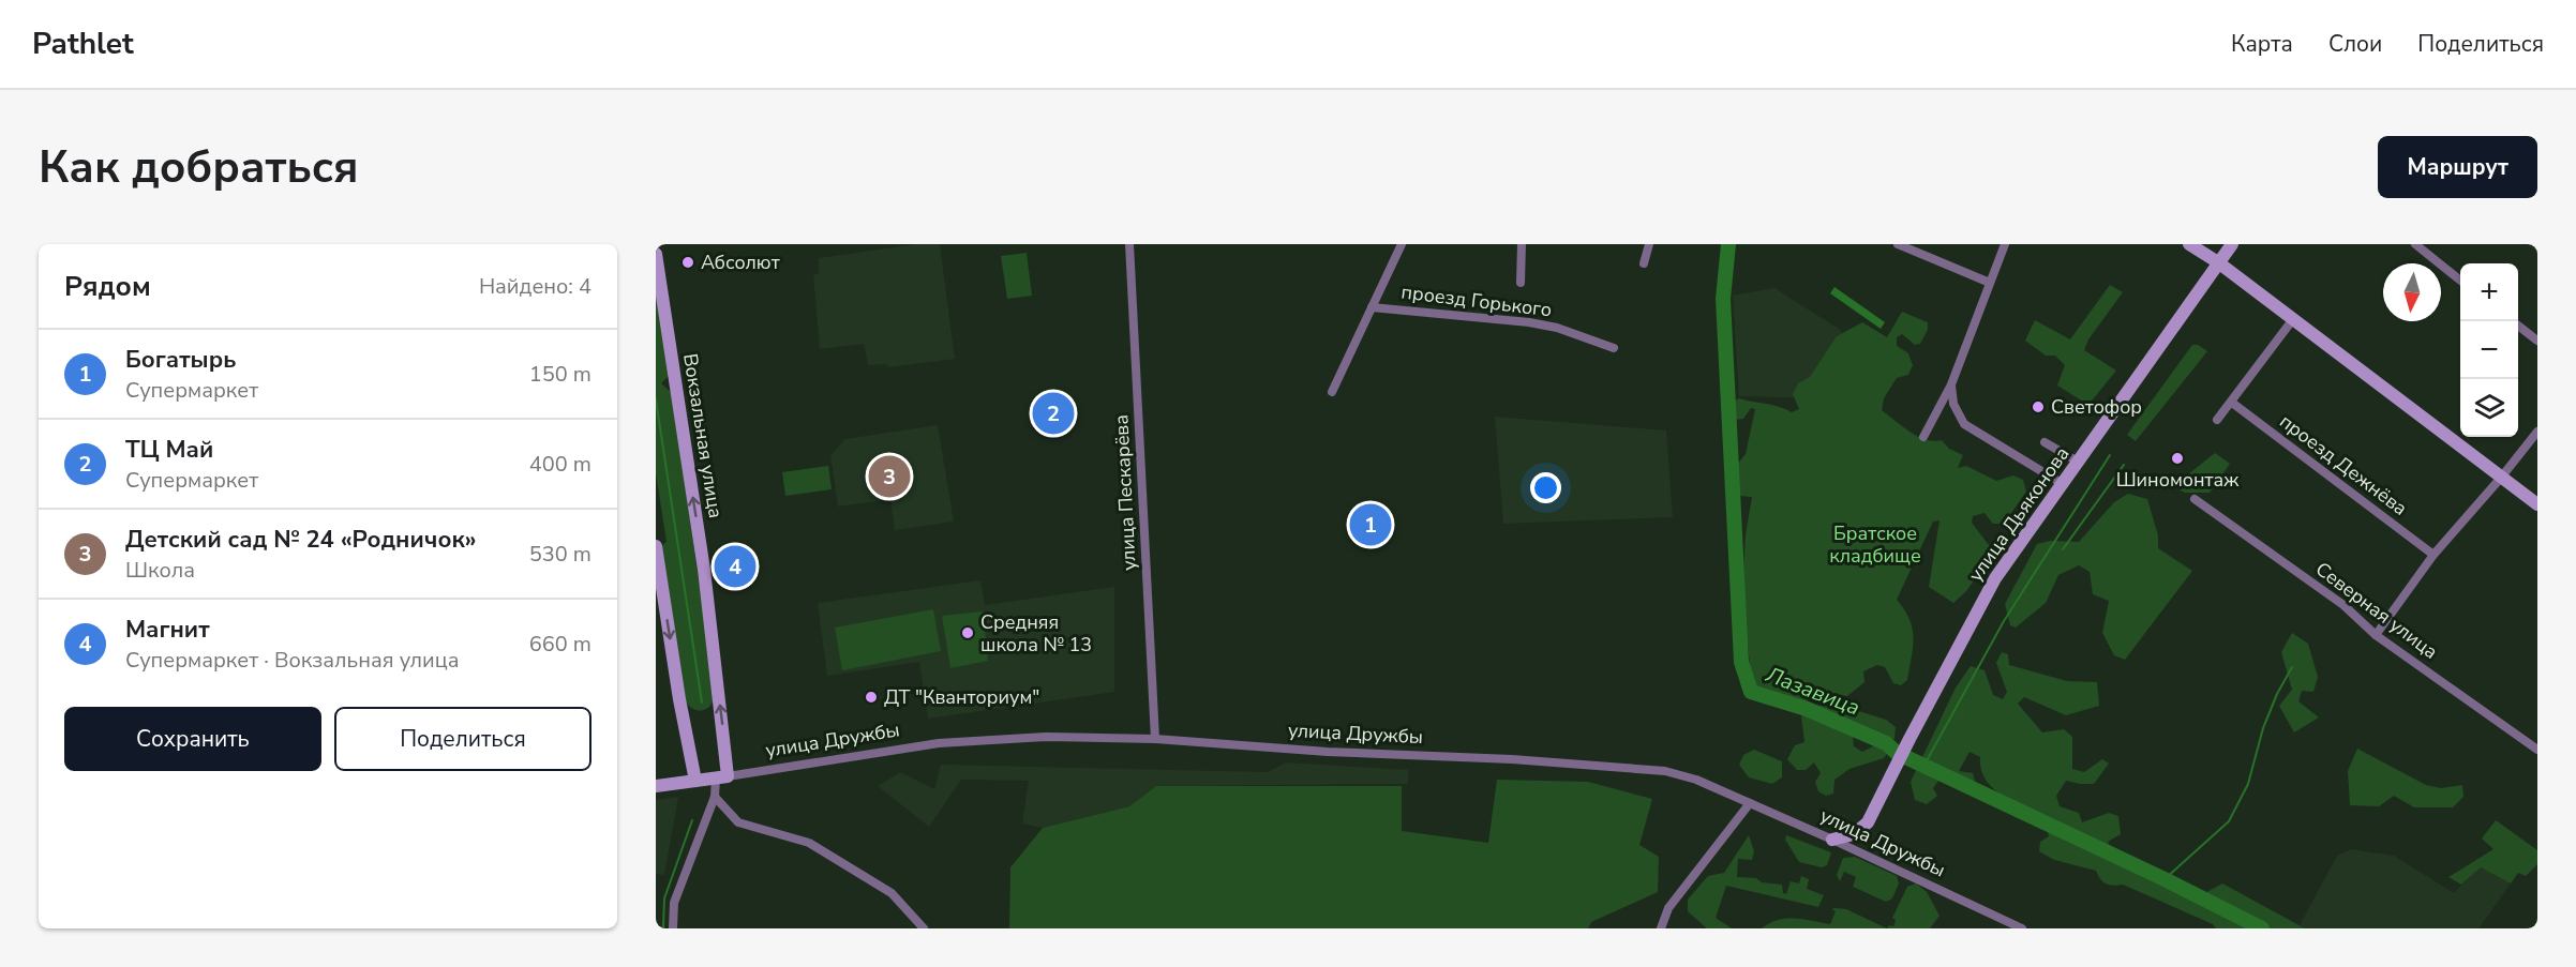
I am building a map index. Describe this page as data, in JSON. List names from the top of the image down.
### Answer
{
  "streets": {
    "main road": ["Вокзальная улица", "улица Дьяконова", "улица Дружбы"],
    "street": [
      "проезд Горького",
      "проезд Дежнёва",
      "улица Пескарёва",
      "Северная улица"
    ]
  },
  "crossings": [
    ["Вокзальная улица", "улица Дружбы"],
    ["улица Пескарёва", "улица Дружбы"],
    ["улица Дьяконова", "улица Дружбы"]
  ],
  "water": ["Лазавица"],
  "parks": ["Братское кладбище"],
  "places": [
    "Абсолют",
    "Светофор",
    "Шиномонтаж",
    "Средняя школа № 13",
    "ДТ \"Кванториум\""
  ],
  "north": "bottom",
  "page": {
    "header": "Pathlet",
    "nav": ["Карта", "Слои", "Поделиться"],
    "buttons": [
      "Маршрут",
      ["Сохранить", "Поделиться"]
    ],
    "title": "Как добраться",
    "heading": ["Рядом", "Найдено: 4"],
    "map_buttons": ["+", "−"],
    "list": [
      {
        "mark": "1",
        "name": "Богатырь",
        "note": "Супермаркет",
        "value": "150 m"
      },
      {
        "mark": "2",
        "name": "ТЦ Май",
        "note": "Супермаркет",
        "value": "400 m"
      },
      {
        "mark": "3",
        "name": "Детский сад № 24 «Родничок»",
        "note": "Школа",
        "value": "530 m"
      },
      {
        "mark": "4",
        "name": "Магнит",
        "note": "Супермаркет · Вокзальная улица",
        "value": "660 m"
      }
    ],
    "pins": [
      "2",
      "3",
      "1",
      "4"
    ]
  }
}
